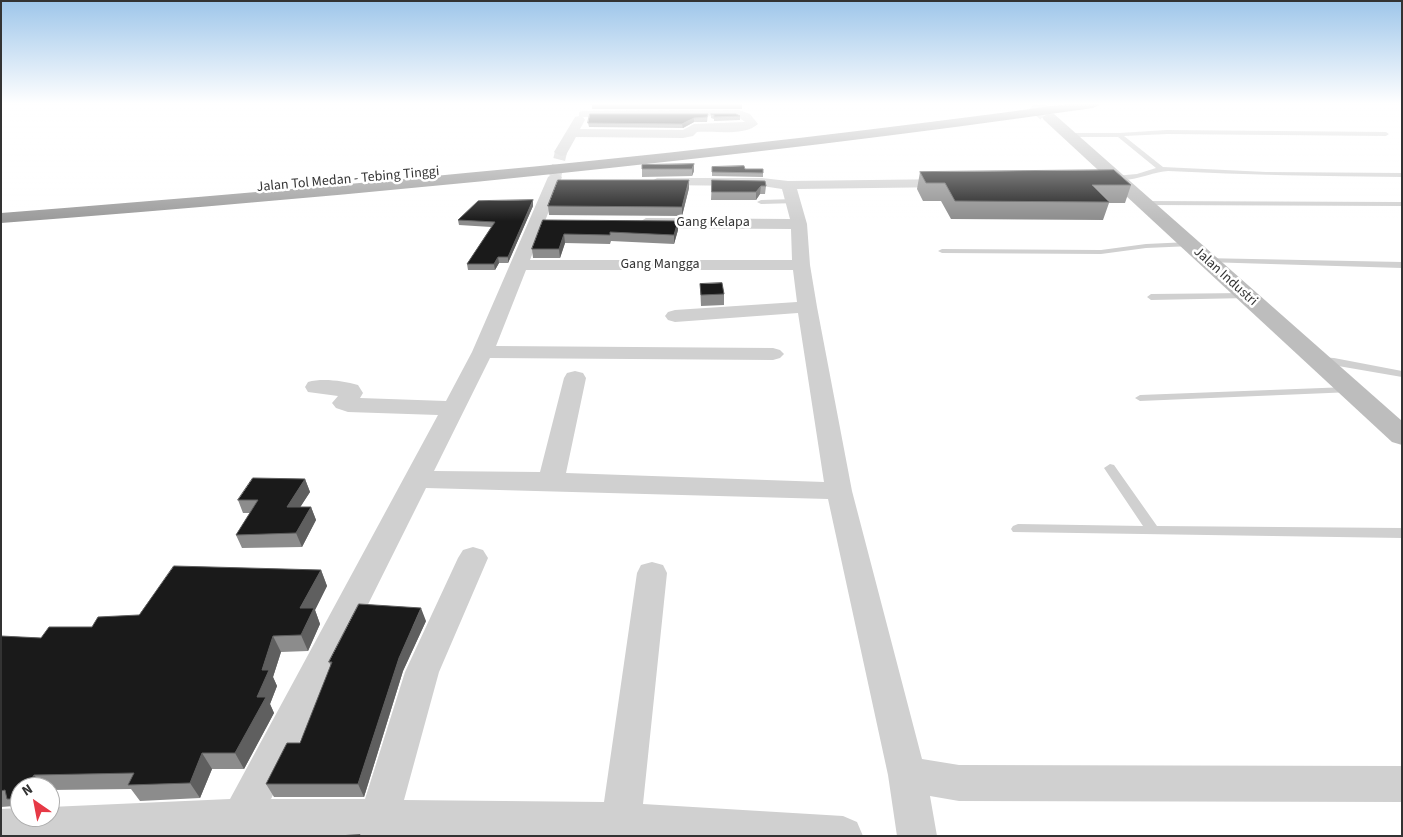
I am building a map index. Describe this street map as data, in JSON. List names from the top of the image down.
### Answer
{
  "streets": {
    "highway": ["Jalan Tol Medan - Tebing Tinggi"],
    "street": ["Gang Kelapa", "Gang Mangga", "Jalan Industri"]
  },
  "north": "top left"
}
